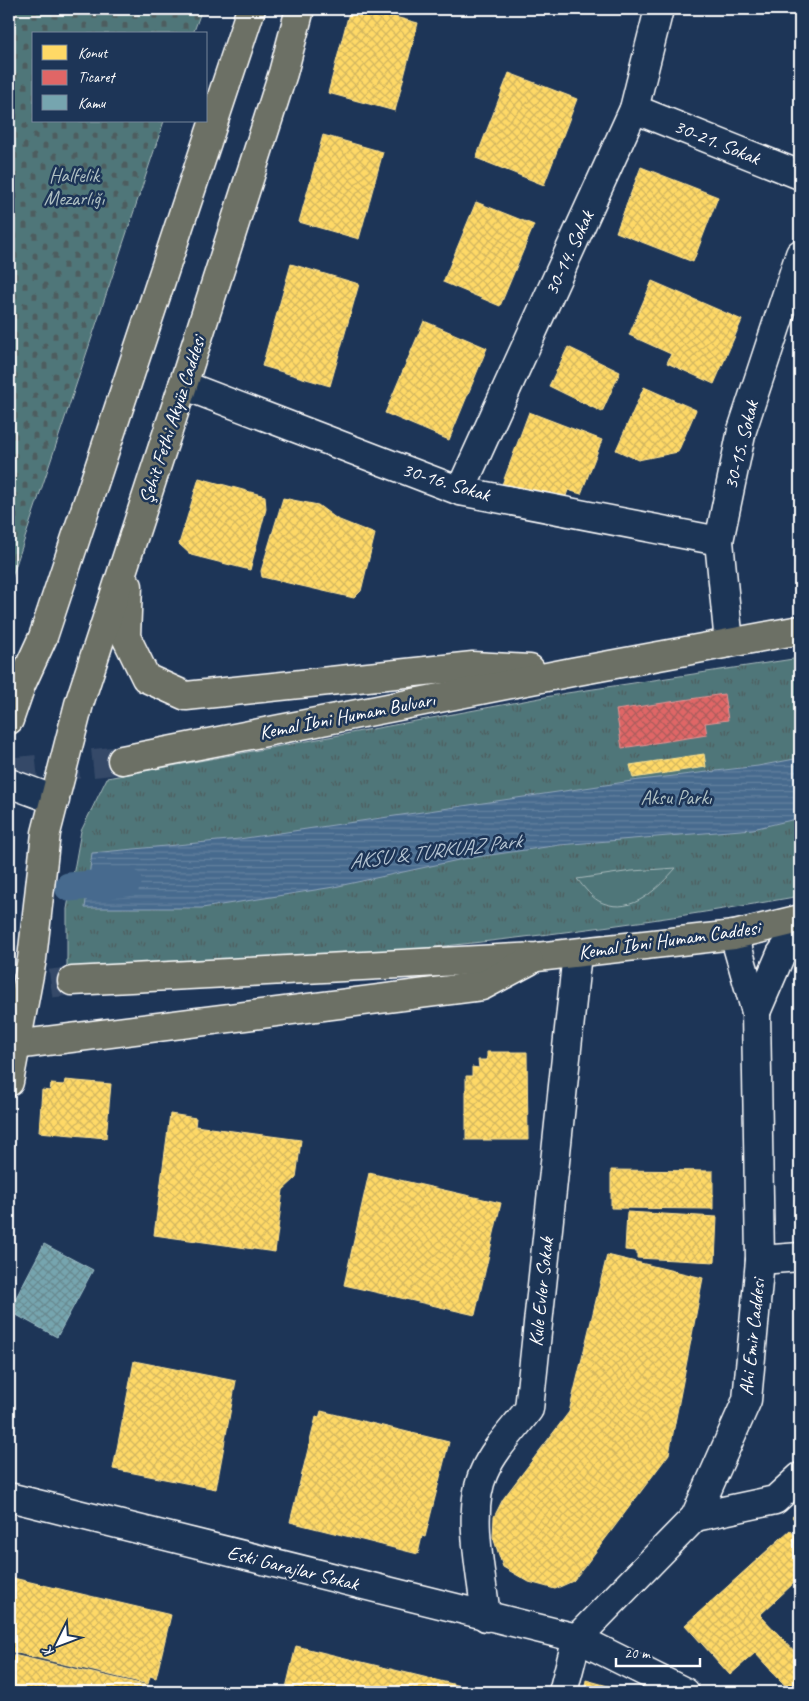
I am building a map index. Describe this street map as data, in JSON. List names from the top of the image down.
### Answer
{
  "streets": {
    "main road": ["Şehit Fethi Akyüz Caddesi", "Kemal İbni Humam Bulvarı", "Kemal İbni Humam Caddesi"],
    "street": [
      "30-21. Sokak",
      "30-14. Sokak",
      "30-15. Sokak",
      "30-16. Sokak",
      "Kule Evler Sokak",
      "Ahi Emir Caddesi",
      "Eski Garajlar Sokak"
    ]
  },
  "crossings": [
    ["30-21. Sokak", "30-14. Sokak"],
    ["30-14. Sokak", "30-16. Sokak"],
    ["Şehit Fethi Akyüz Caddesi", "30-16. Sokak"],
    ["30-15. Sokak", "30-16. Sokak"],
    ["Kemal İbni Humam Caddesi", "Kule Evler Sokak"],
    ["Kemal İbni Humam Caddesi", "Ahi Emir Caddesi"],
    ["Kule Evler Sokak", "Eski Garajlar Sokak"],
    ["Ahi Emir Caddesi", "Eski Garajlar Sokak"]
  ],
  "water": ["AKSU & TURKUAZ Park"],
  "parks": ["Halfelik Mezarlığı", "Aksu Parkı"],
  "legend": ["Konut", "Ticaret", "Kamu"],
  "scale_bar": "20 m",
  "north": "bottom left"
}
